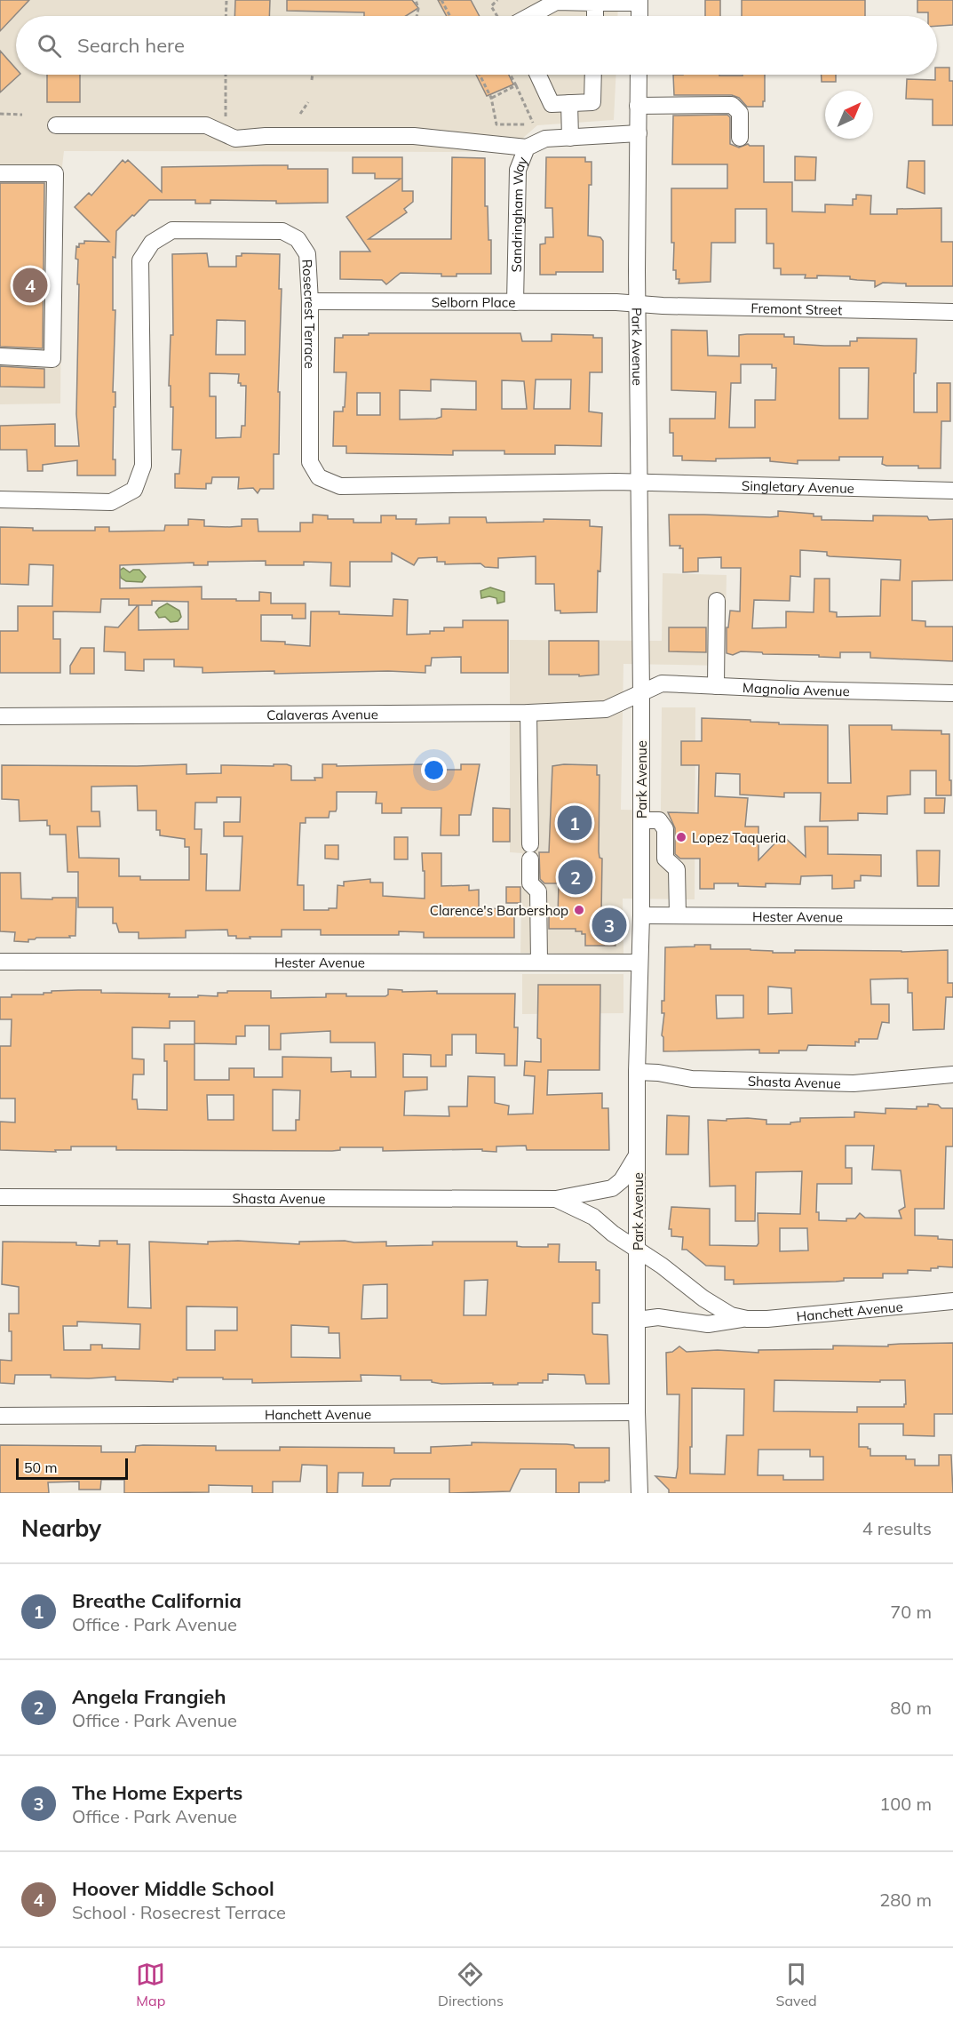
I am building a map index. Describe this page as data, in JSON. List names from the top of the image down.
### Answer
{
  "streets": {
    "street": [
      "Sandringham Way",
      "Selborn Place",
      "Fremont Street",
      "Rosecrest Terrace",
      "Park Avenue",
      "Singletary Avenue",
      "Magnolia Avenue",
      "Calaveras Avenue",
      "Hester Avenue",
      "Shasta Avenue",
      "Hanchett Avenue"
    ]
  },
  "crossings": [
    ["Sandringham Way", "Selborn Place"],
    ["Sandringham Way", "Park Avenue"],
    ["Selborn Place", "Fremont Street"],
    ["Selborn Place", "Rosecrest Terrace"],
    ["Selborn Place", "Park Avenue"],
    ["Fremont Street", "Park Avenue"],
    ["Rosecrest Terrace", "Park Avenue"],
    ["Rosecrest Terrace", "Singletary Avenue"],
    ["Park Avenue", "Singletary Avenue"],
    ["Park Avenue", "Magnolia Avenue"],
    ["Park Avenue", "Calaveras Avenue"],
    ["Park Avenue", "Hester Avenue"],
    ["Park Avenue", "Shasta Avenue"],
    ["Park Avenue", "Hanchett Avenue"],
    ["Magnolia Avenue", "Calaveras Avenue"],
    ["Shasta Avenue", "Hanchett Avenue"]
  ],
  "places": ["Lopez Taqueria", "Clarence's Barbershop"],
  "scale_bar": "50 m",
  "north": "top right",
  "page": {
    "search": "Search here",
    "pins": [
      "4",
      "1",
      "2",
      "3"
    ],
    "scale": "50 m",
    "heading": ["Nearby", "4 results"],
    "list": [
      {
        "mark": "1",
        "name": "Breathe California",
        "note": "Office · Park Avenue",
        "value": "70 m"
      },
      {
        "mark": "2",
        "name": "Angela Frangieh",
        "note": "Office · Park Avenue",
        "value": "80 m"
      },
      {
        "mark": "3",
        "name": "The Home Experts",
        "note": "Office · Park Avenue",
        "value": "100 m"
      },
      {
        "mark": "4",
        "name": "Hoover Middle School",
        "note": "School · Rosecrest Terrace",
        "value": "280 m"
      }
    ],
    "nav": ["Map", "Directions", "Saved"]
  }
}
